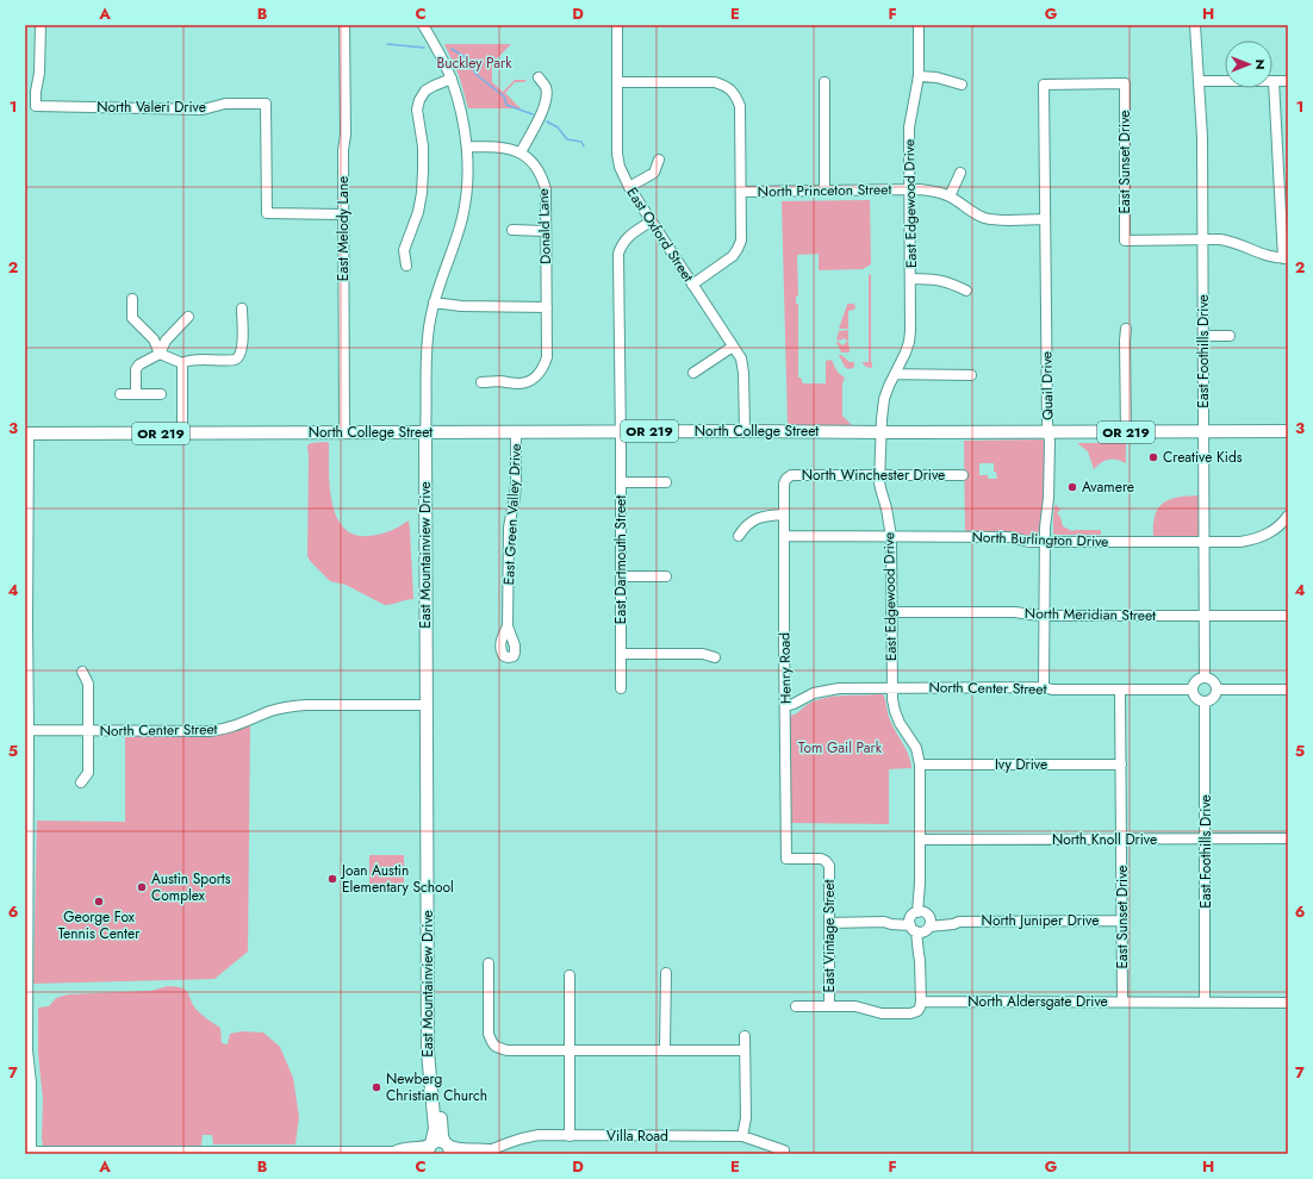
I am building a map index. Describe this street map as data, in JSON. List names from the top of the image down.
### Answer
{
  "streets": {
    "main road": ["OR 219", "North College Street", "East Mountainview Drive"],
    "street": [
      "North Valeri Drive",
      "East Sunset Drive",
      "North Princeton Street",
      "East Edgewood Drive",
      "Donald Lane",
      "East Melody Lane",
      "East Oxford Street",
      "East Foothills Drive",
      "Quail Drive",
      "North Winchester Drive",
      "East Green Valley Drive",
      "North Burlington Drive",
      "East Dartmouth Street",
      "North Meridian Street",
      "Henry Road",
      "North Center Street",
      "Ivy Drive",
      "North Knoll Drive",
      "North Juniper Drive",
      "East Vintage Street",
      "North Aldersgate Drive",
      "Villa Road"
    ]
  },
  "crossings": [
    ["North Valeri Drive", "East Melody Lane"],
    ["East Sunset Drive", "East Foothills Drive"],
    ["East Sunset Drive", "Quail Drive"],
    ["East Sunset Drive", "North Center Street"],
    ["East Sunset Drive", "Ivy Drive"],
    ["East Sunset Drive", "North Knoll Drive"],
    ["East Sunset Drive", "North Juniper Drive"],
    ["East Sunset Drive", "North Aldersgate Drive"],
    ["North Princeton Street", "East Edgewood Drive"],
    ["North Princeton Street", "Quail Drive"],
    ["East Edgewood Drive", "North College Street"],
    ["East Edgewood Drive", "North Winchester Drive"],
    ["East Edgewood Drive", "North Burlington Drive"],
    ["East Edgewood Drive", "North Meridian Street"],
    ["East Edgewood Drive", "North Center Street"],
    ["East Edgewood Drive", "Ivy Drive"],
    ["East Edgewood Drive", "North Knoll Drive"],
    ["East Edgewood Drive", "North Juniper Drive"],
    ["East Edgewood Drive", "North Aldersgate Drive"],
    ["East Melody Lane", "North College Street"],
    ["East Oxford Street", "North College Street"],
    ["East Oxford Street", "East Dartmouth Street"],
    ["East Foothills Drive", "North College Street"],
    ["East Foothills Drive", "North Burlington Drive"],
    ["East Foothills Drive", "North Meridian Street"],
    ["East Foothills Drive", "North Center Street"],
    ["East Foothills Drive", "North Knoll Drive"],
    ["East Foothills Drive", "North Aldersgate Drive"],
    ["Quail Drive", "North College Street"],
    ["Quail Drive", "North Burlington Drive"],
    ["Quail Drive", "North Meridian Street"],
    ["Quail Drive", "North Center Street"],
    ["North College Street", "East Green Valley Drive"],
    ["North College Street", "East Mountainview Drive"],
    ["North College Street", "East Dartmouth Street"],
    ["North Winchester Drive", "Henry Road"],
    ["North Burlington Drive", "Henry Road"],
    ["East Mountainview Drive", "North Center Street"],
    ["East Mountainview Drive", "Villa Road"],
    ["Henry Road", "North Center Street"],
    ["Henry Road", "East Vintage Street"],
    ["North Juniper Drive", "East Vintage Street"]
  ],
  "parks": ["Buckley Park", "Tom Gail Park"],
  "places": [
    "Creative Kids",
    "Avamere",
    "Joan Austin Elementary School",
    "Austin Sports Complex",
    "George Fox Tennis Center",
    "Newberg Christian Church"
  ],
  "north": "right",
  "grid": {
    "columns": [
      "A",
      "B",
      "C",
      "D",
      "E",
      "F",
      "G",
      "H"
    ],
    "rows": [
      "1",
      "2",
      "3",
      "4",
      "5",
      "6",
      "7"
    ]
  }
}
